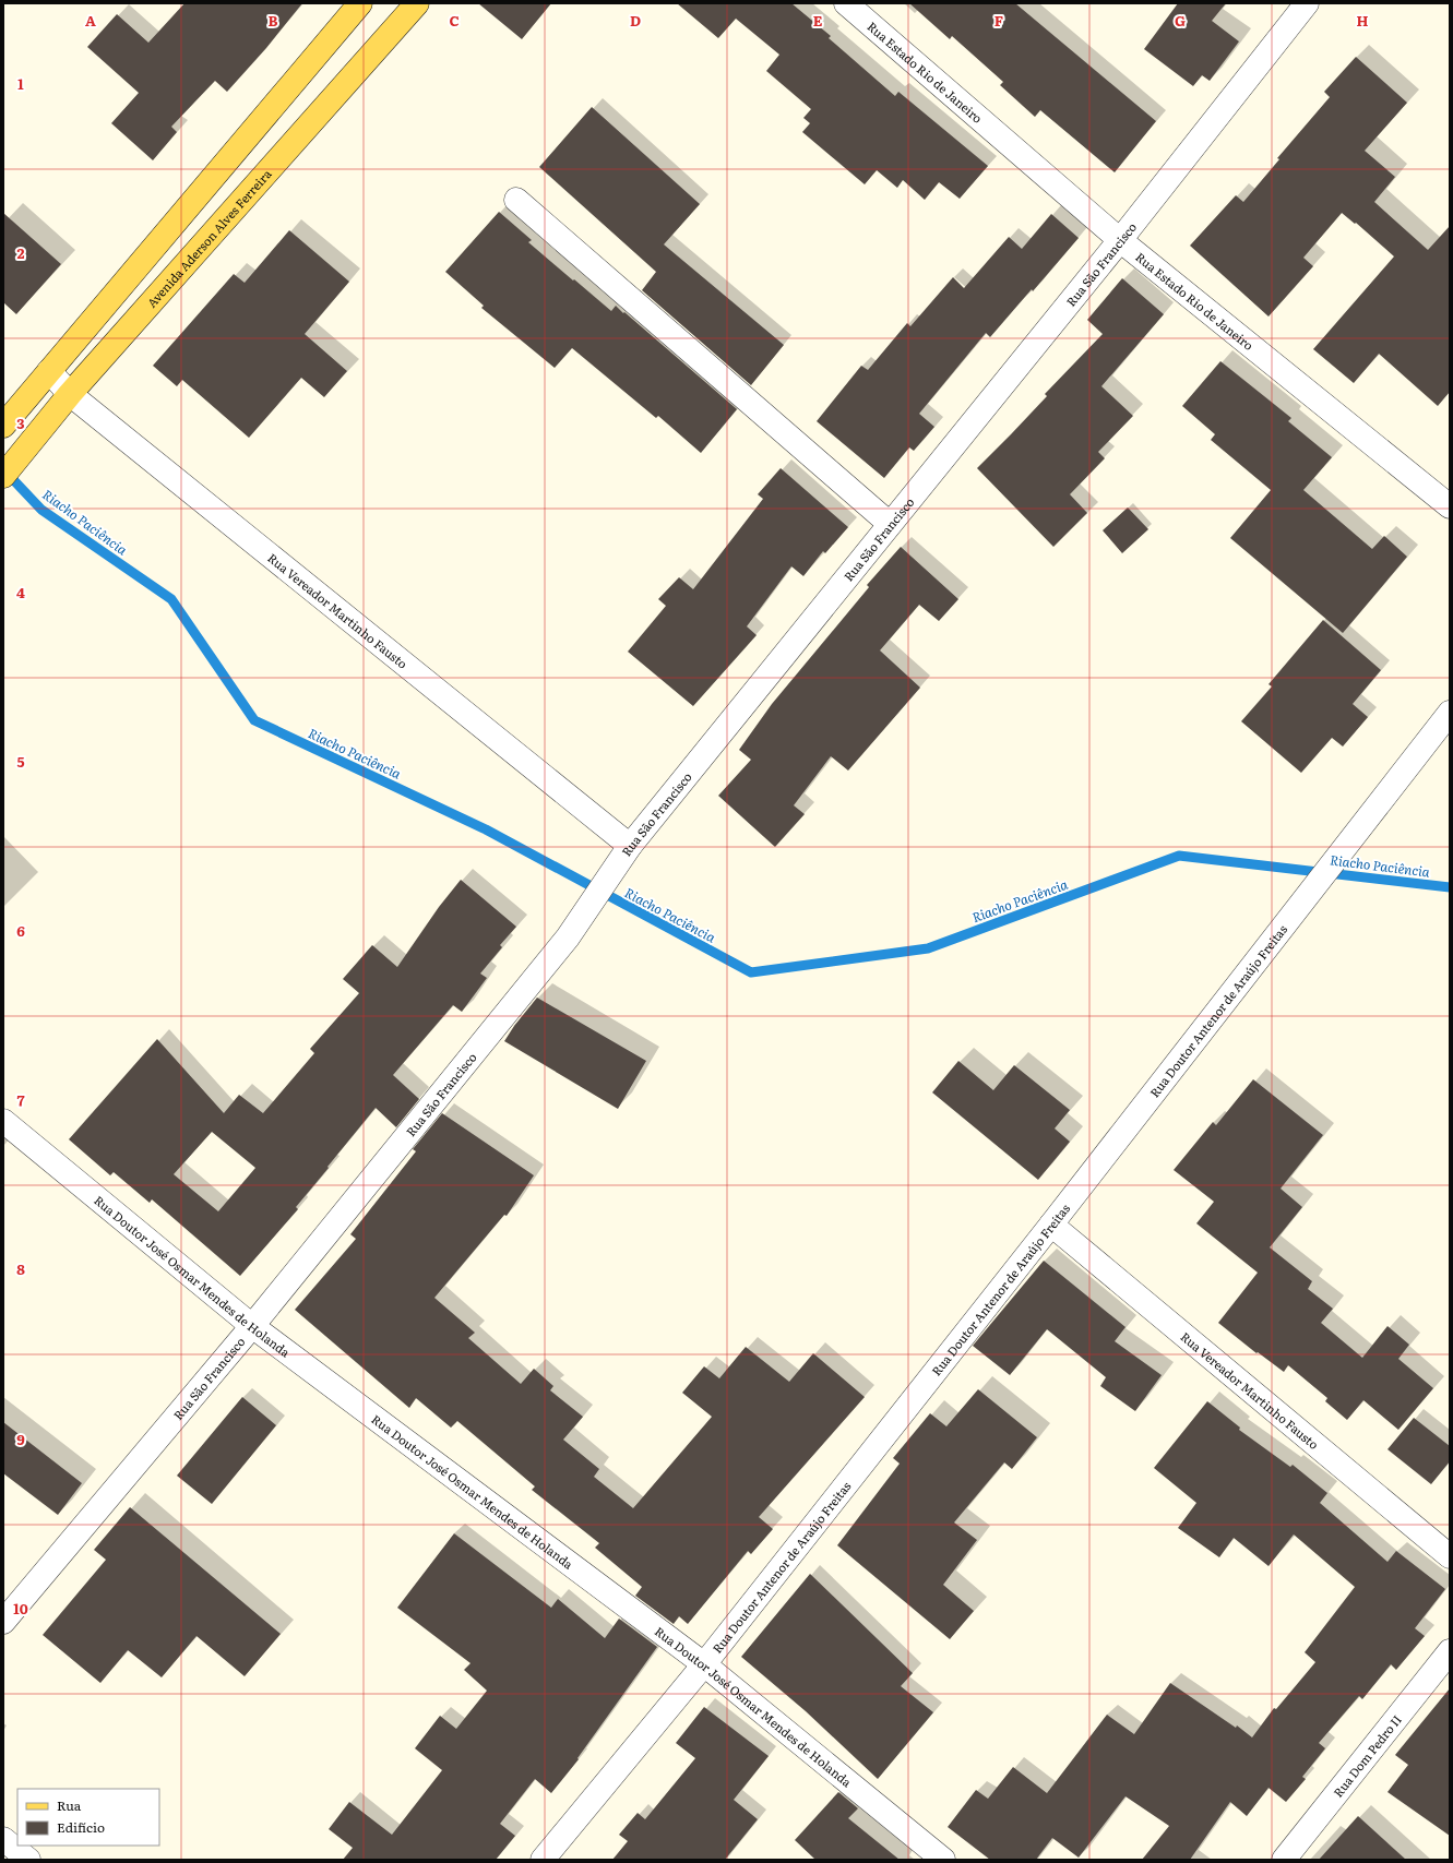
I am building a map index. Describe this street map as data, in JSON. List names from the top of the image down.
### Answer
{
  "streets": {
    "main road": ["Avenida Aderson Alves Ferreira"],
    "street": [
      "Rua Estado Rio de Janeiro",
      "Rua São Francisco",
      "Rua Vereador Martinho Fausto",
      "Rua Doutor Antenor de Araújo Freitas",
      "Rua Doutor José Osmar Mendes de Holanda",
      "Rua Dom Pedro II"
    ]
  },
  "crossings": [
    ["Rua Estado Rio de Janeiro", "Rua São Francisco"],
    ["Avenida Aderson Alves Ferreira", "Rua Vereador Martinho Fausto"],
    ["Rua São Francisco", "Rua Vereador Martinho Fausto"],
    ["Rua São Francisco", "Rua Doutor José Osmar Mendes de Holanda"],
    ["Rua Vereador Martinho Fausto", "Rua Doutor Antenor de Araújo Freitas"],
    ["Rua Doutor Antenor de Araújo Freitas", "Rua Doutor José Osmar Mendes de Holanda"]
  ],
  "water": ["Riacho Paciência"],
  "legend": ["Rua", "Edifício"],
  "grid": {
    "columns": [
      "A",
      "B",
      "C",
      "D",
      "E",
      "F",
      "G",
      "H"
    ],
    "rows": [
      "1",
      "2",
      "3",
      "4",
      "5",
      "6",
      "7",
      "8",
      "9",
      "10"
    ]
  }
}
